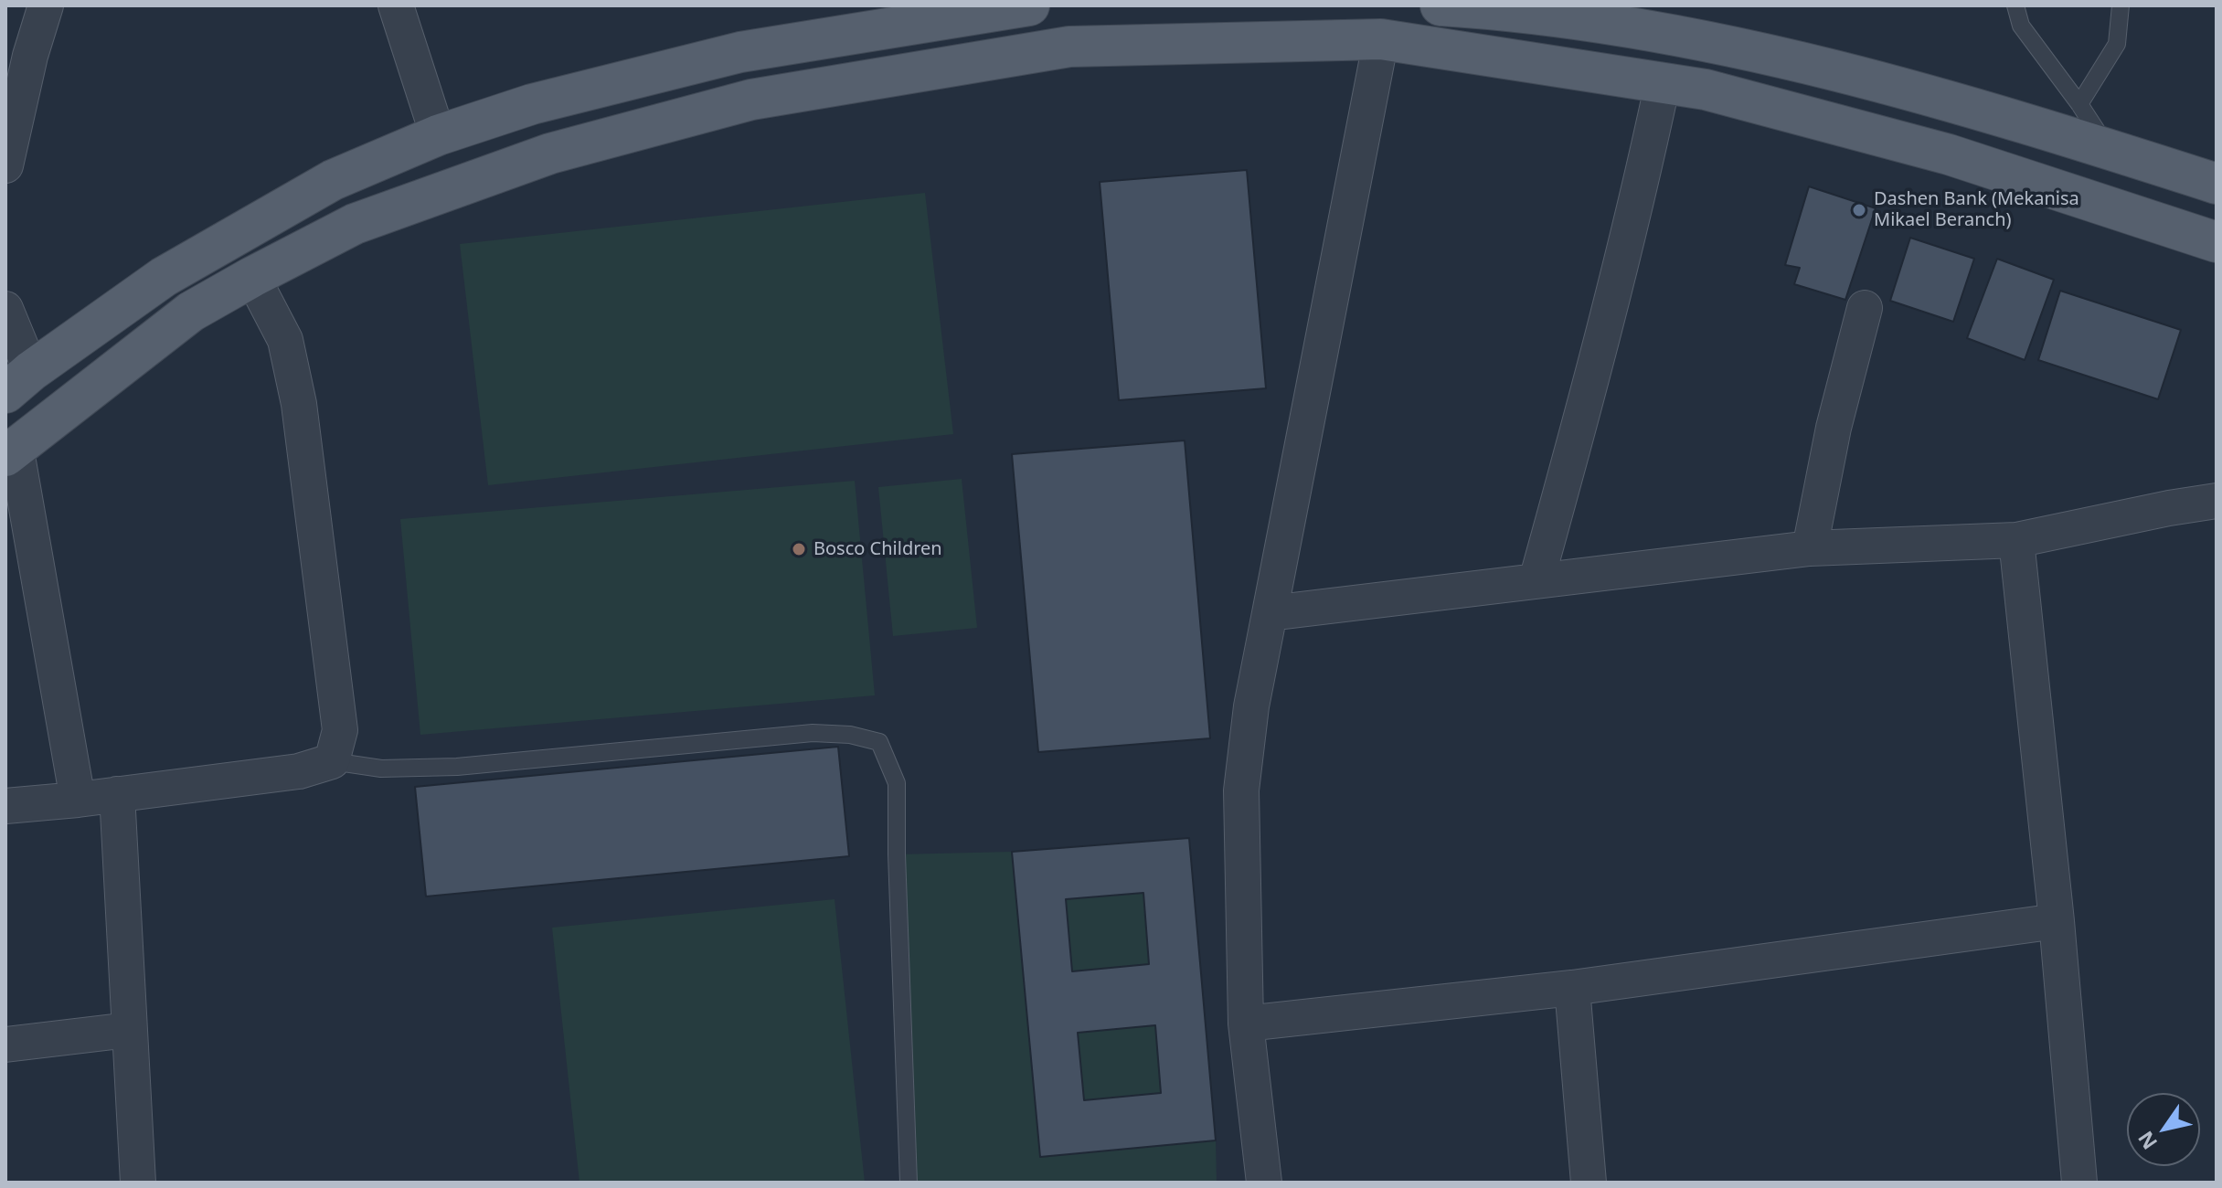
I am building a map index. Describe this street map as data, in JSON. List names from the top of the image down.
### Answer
{
  "places": ["Dashen Bank (Mekanisa Mikael Beranch)", "Bosco Children"],
  "north": "bottom left"
}
